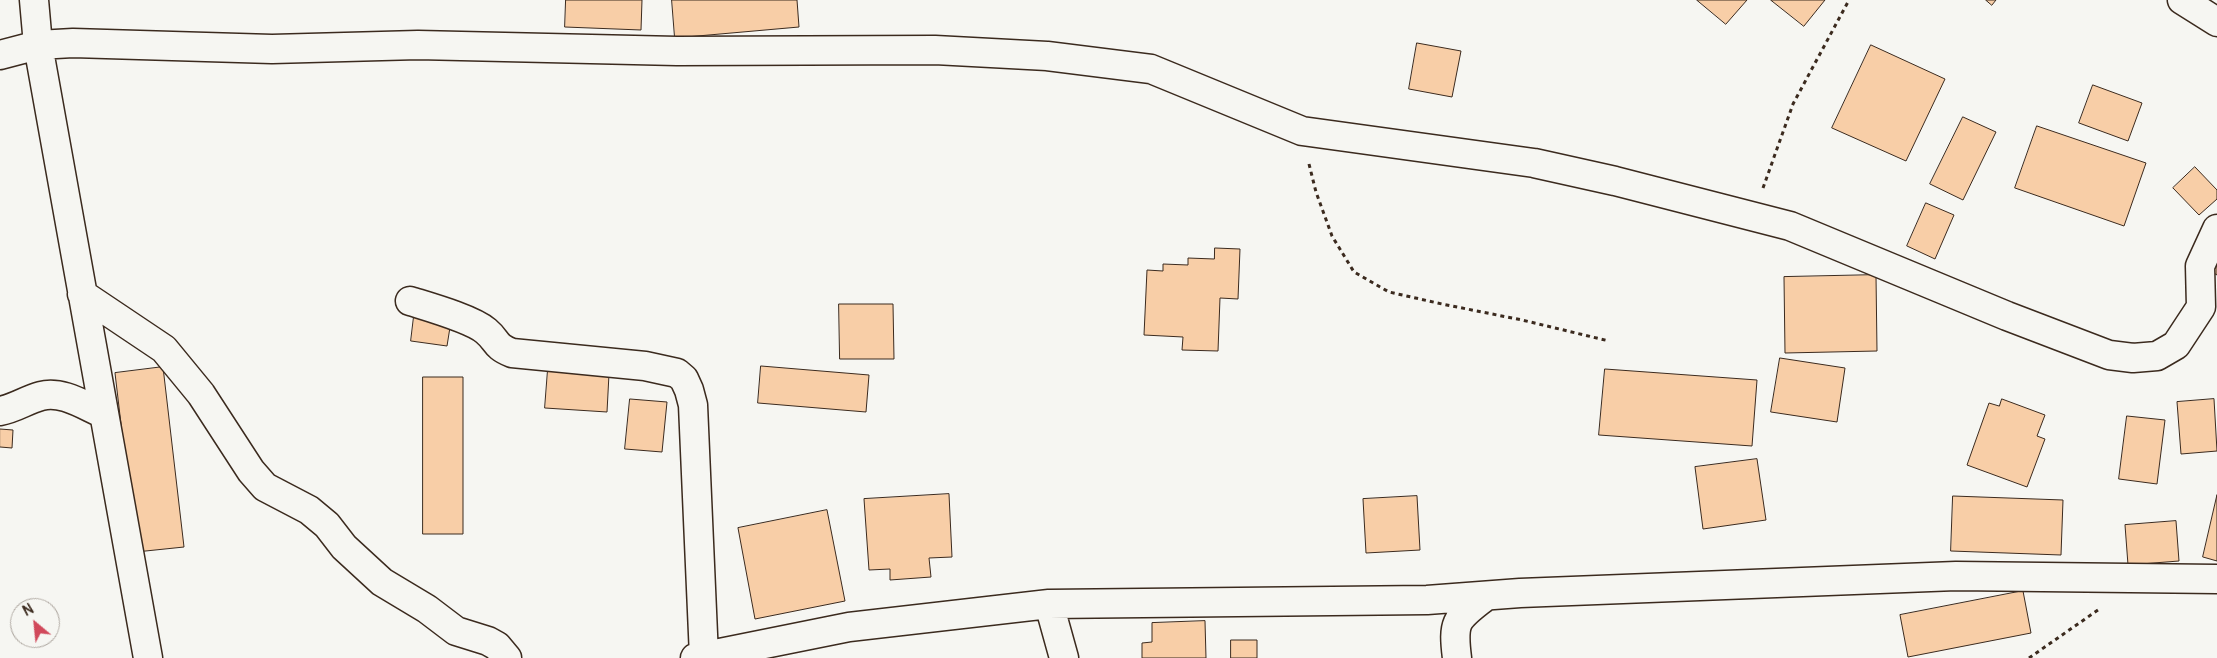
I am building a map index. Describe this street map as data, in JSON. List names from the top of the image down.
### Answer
{
  "north": "top left"
}
